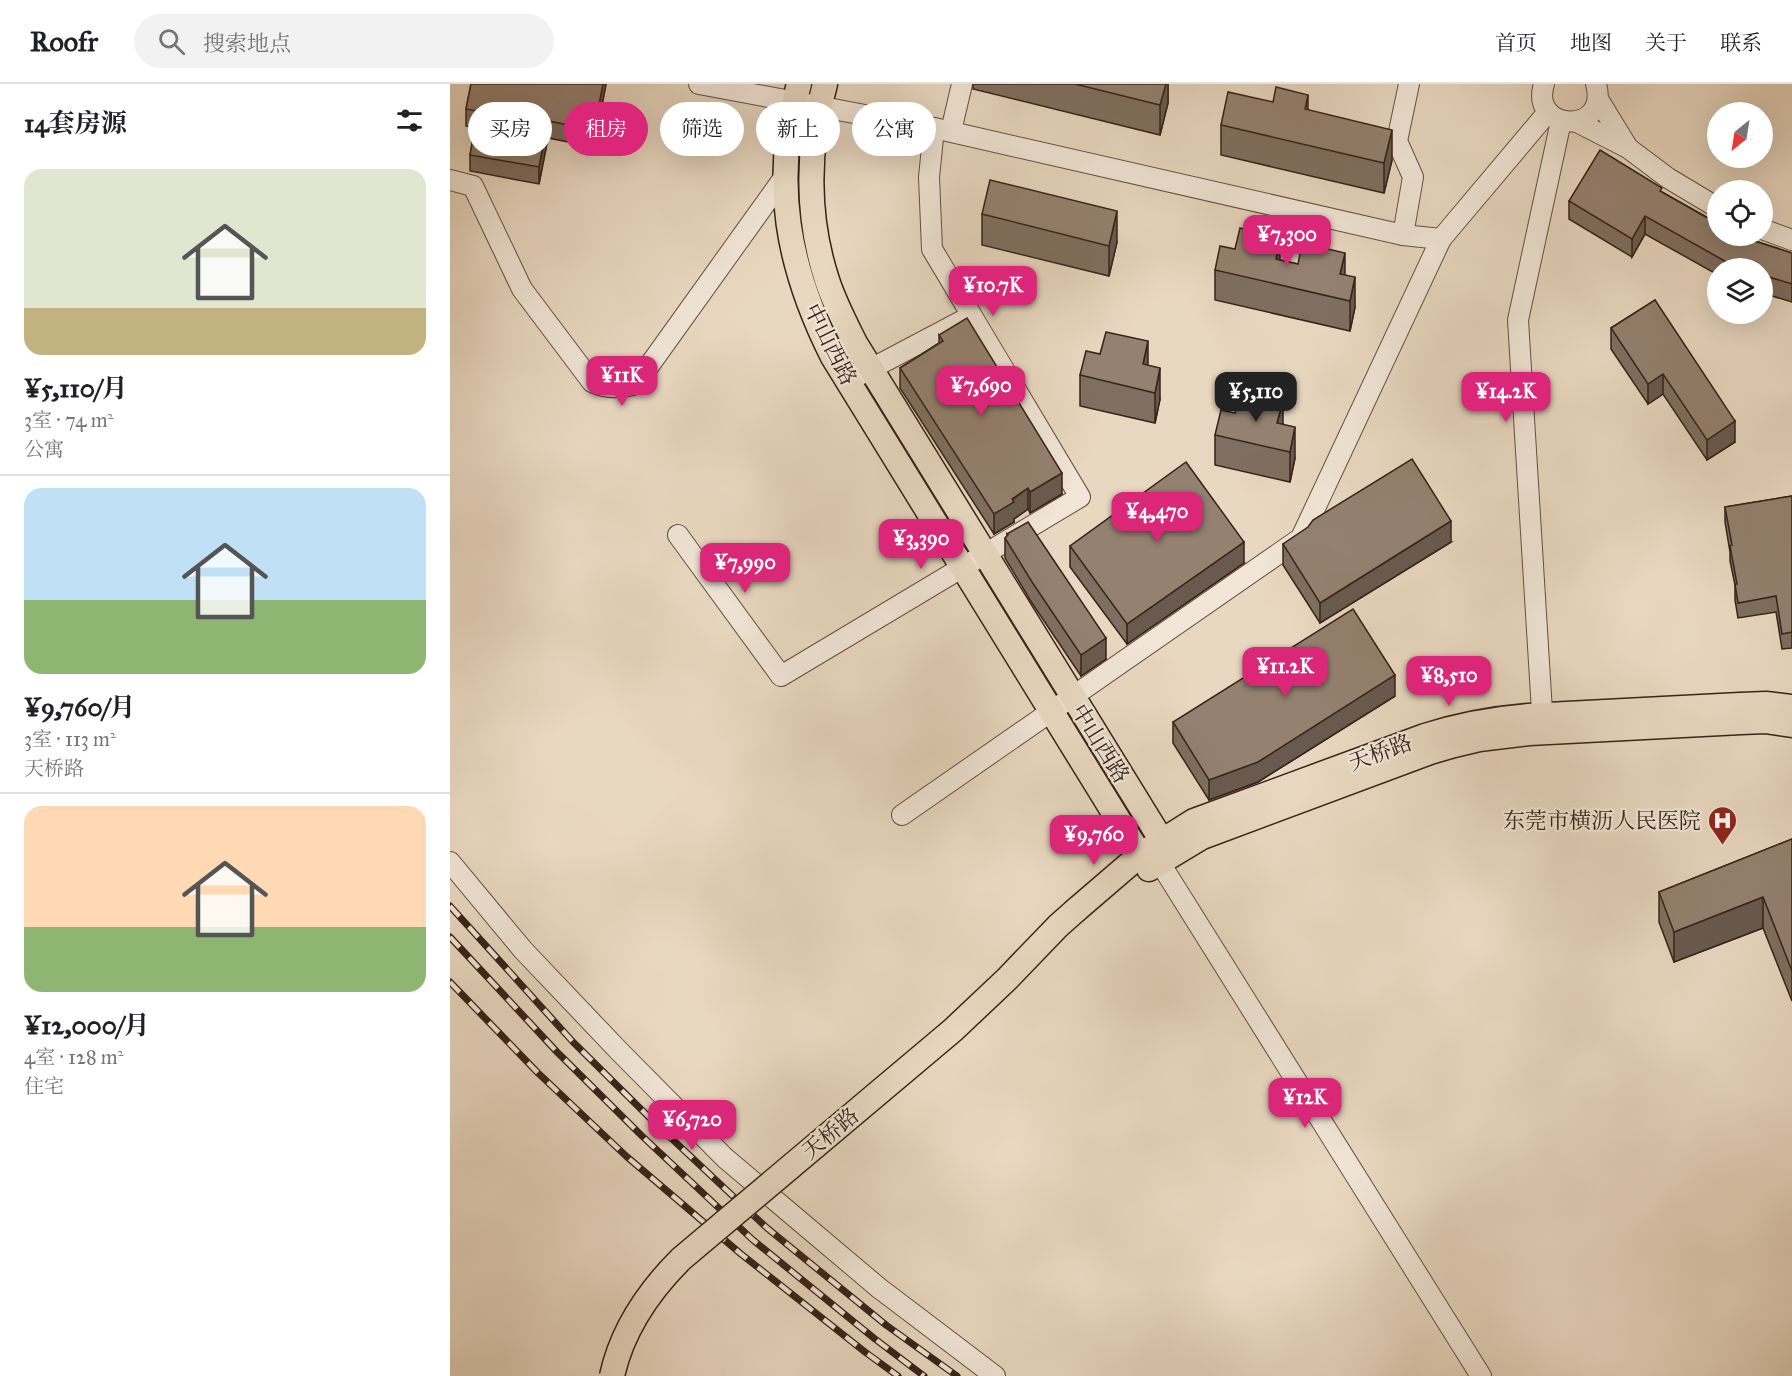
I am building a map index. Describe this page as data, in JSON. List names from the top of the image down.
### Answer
{
  "streets": {
    "main road": ["中山西路", "天桥路"]
  },
  "crossings": [
    ["中山西路", "天桥路"]
  ],
  "places": {
    "hospital": ["东莞市横沥人民医院"]
  },
  "north": "bottom left",
  "page": {
    "header": "Roofr",
    "search": "搜索地点",
    "nav": [
      "首页",
      "地图",
      "关于",
      "联系"
    ],
    "heading": "14套房源",
    "chip": [
      "买房",
      "租房",
      "筛选",
      "新上",
      "公寓"
    ],
    "list": [
      {
        "name": "¥5,110/月",
        "note": "3室 · 74 m² · 公寓"
      },
      {
        "name": "¥9,760/月",
        "note": "3室 · 113 m² · 天桥路"
      },
      {
        "name": "¥12,000/月",
        "note": "4室 · 128 m² · 住宅"
      }
    ],
    "price": [
      "¥7,300",
      "¥10.7K",
      "¥11K",
      "¥7,690",
      "¥5,110",
      "¥14.2K",
      "¥4,470",
      "¥3,390",
      "¥7,990",
      "¥11.2K",
      "¥8,510",
      "¥9,760",
      "¥12K",
      "¥6,720"
    ]
  }
}
